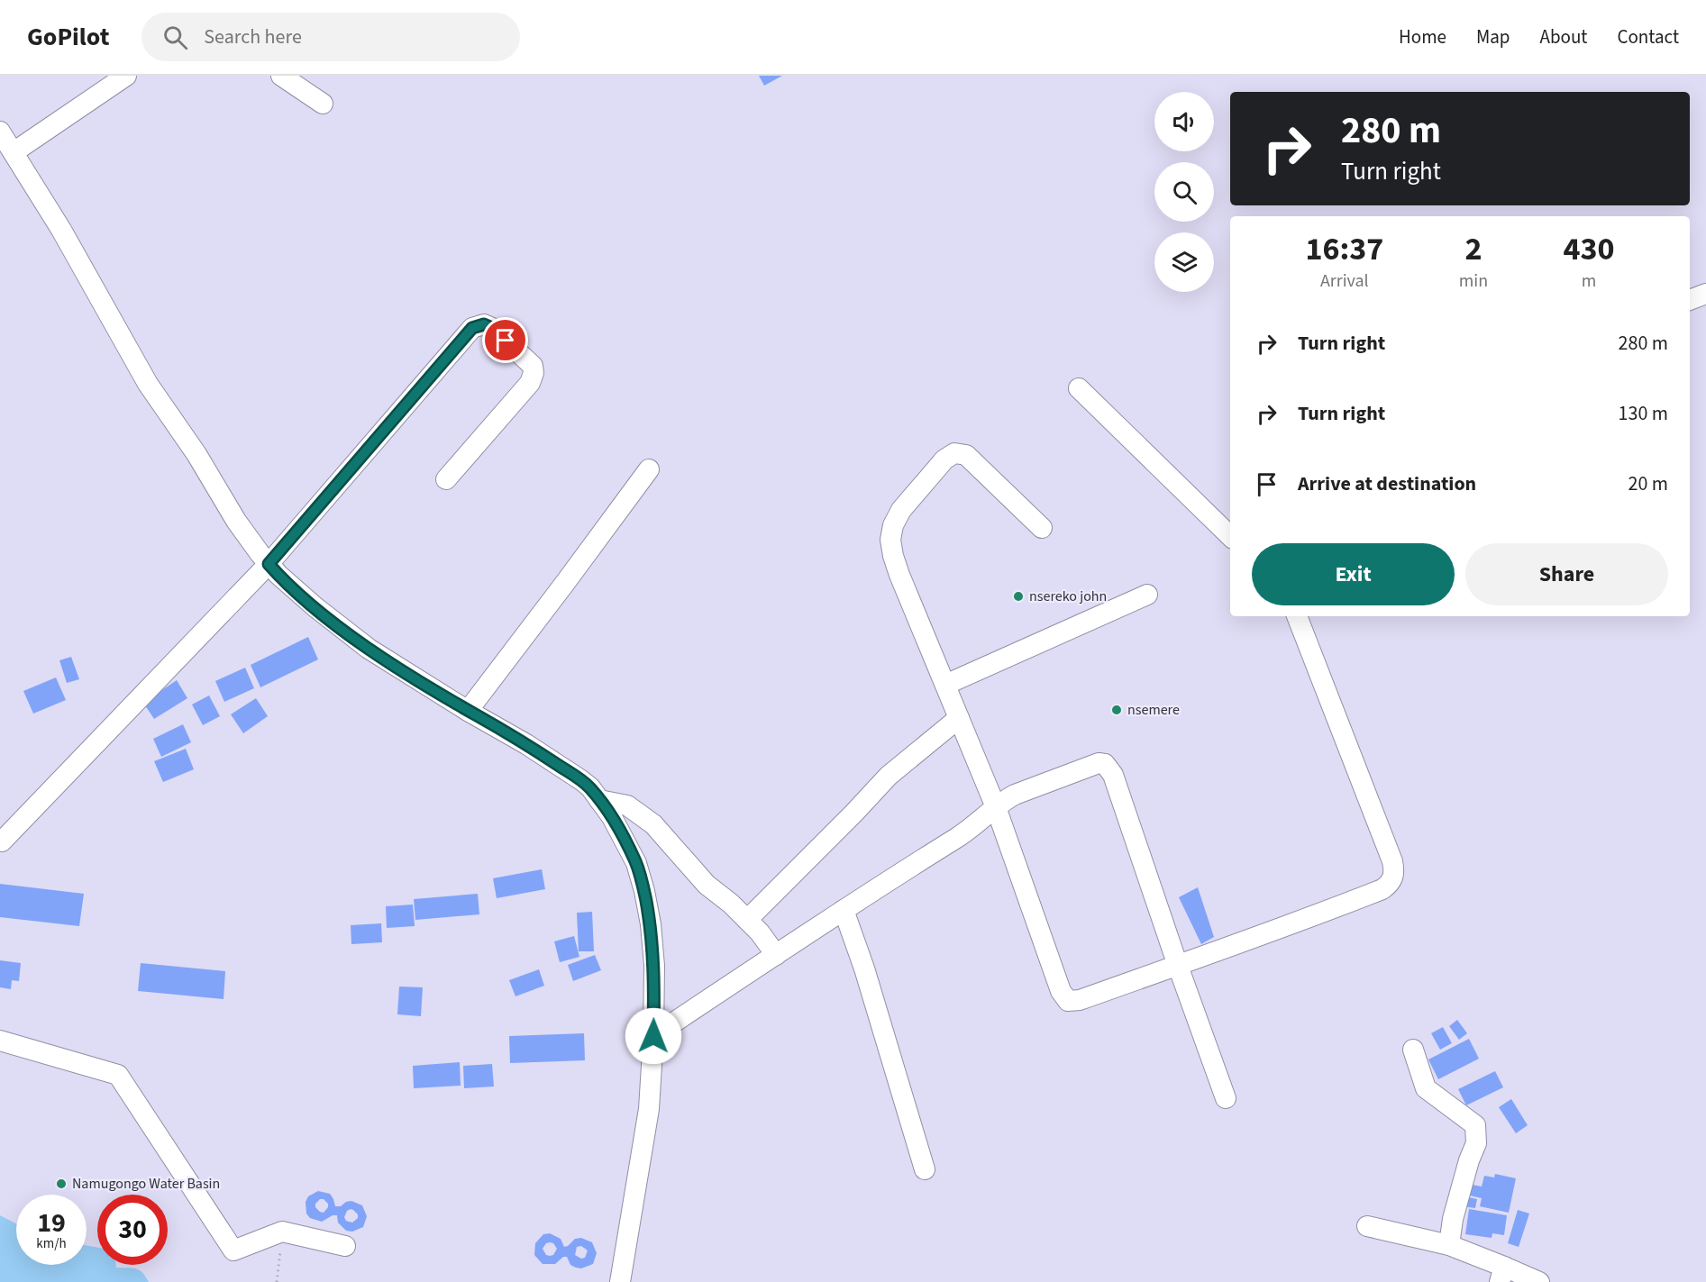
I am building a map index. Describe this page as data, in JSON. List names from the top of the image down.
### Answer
{
  "places": ["nsereko john", "nsemere", "Namugongo Water Basin"],
  "page": {
    "header": "GoPilot",
    "search": "Search here",
    "nav": [
      "Home",
      "Map",
      "About",
      "Contact"
    ],
    "turn": ["280 m", "Turn right"],
    "eta": [
      "16:37",
      "Arrival",
      "2",
      "min",
      "430",
      "m"
    ],
    "list": [
      {
        "name": "Turn right",
        "value": "280 m"
      },
      {
        "name": "Turn right",
        "value": "130 m"
      },
      {
        "name": "Arrive at destination",
        "value": "20 m"
      }
    ],
    "buttons": ["Exit", "Share"],
    "speed": "19 km/h",
    "limit": "30"
  }
}
